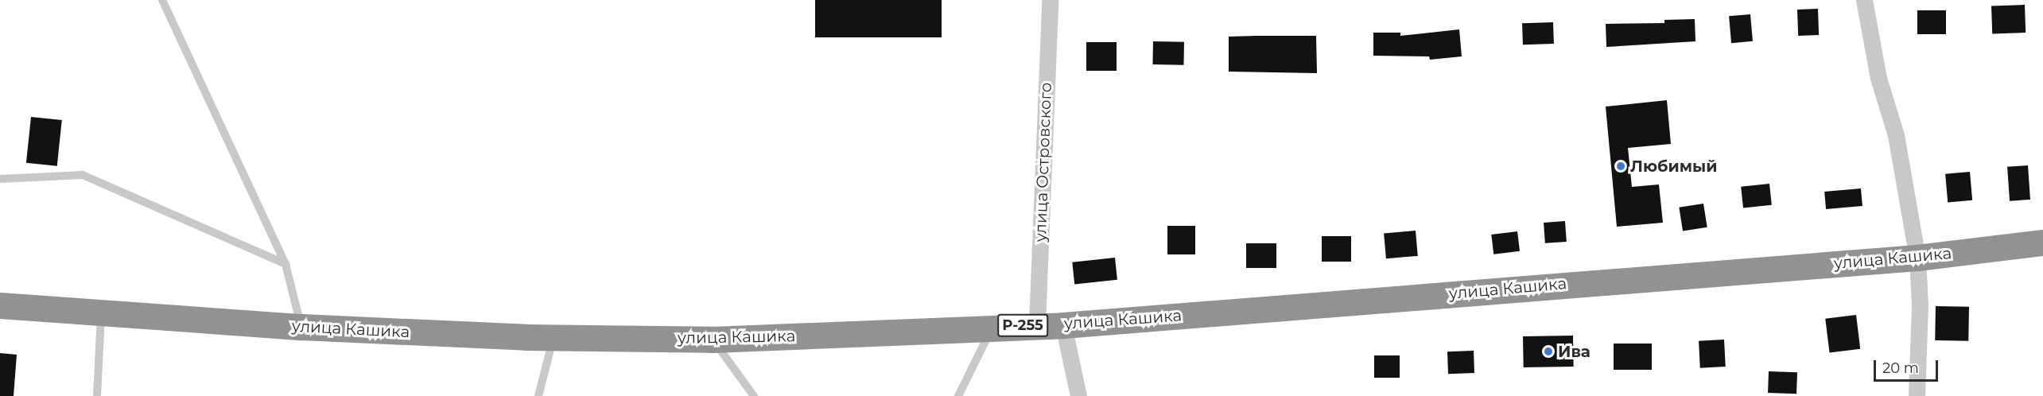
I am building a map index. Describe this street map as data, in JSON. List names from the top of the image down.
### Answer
{
  "streets": {
    "highway": ["улица Кашика", "Р-255"],
    "street": ["улица Островского"]
  },
  "crossings": [
    ["улица Островского", "улица Кашика"]
  ],
  "places": ["Любимый", "Ива"],
  "scale_bar": "20 m"
}
